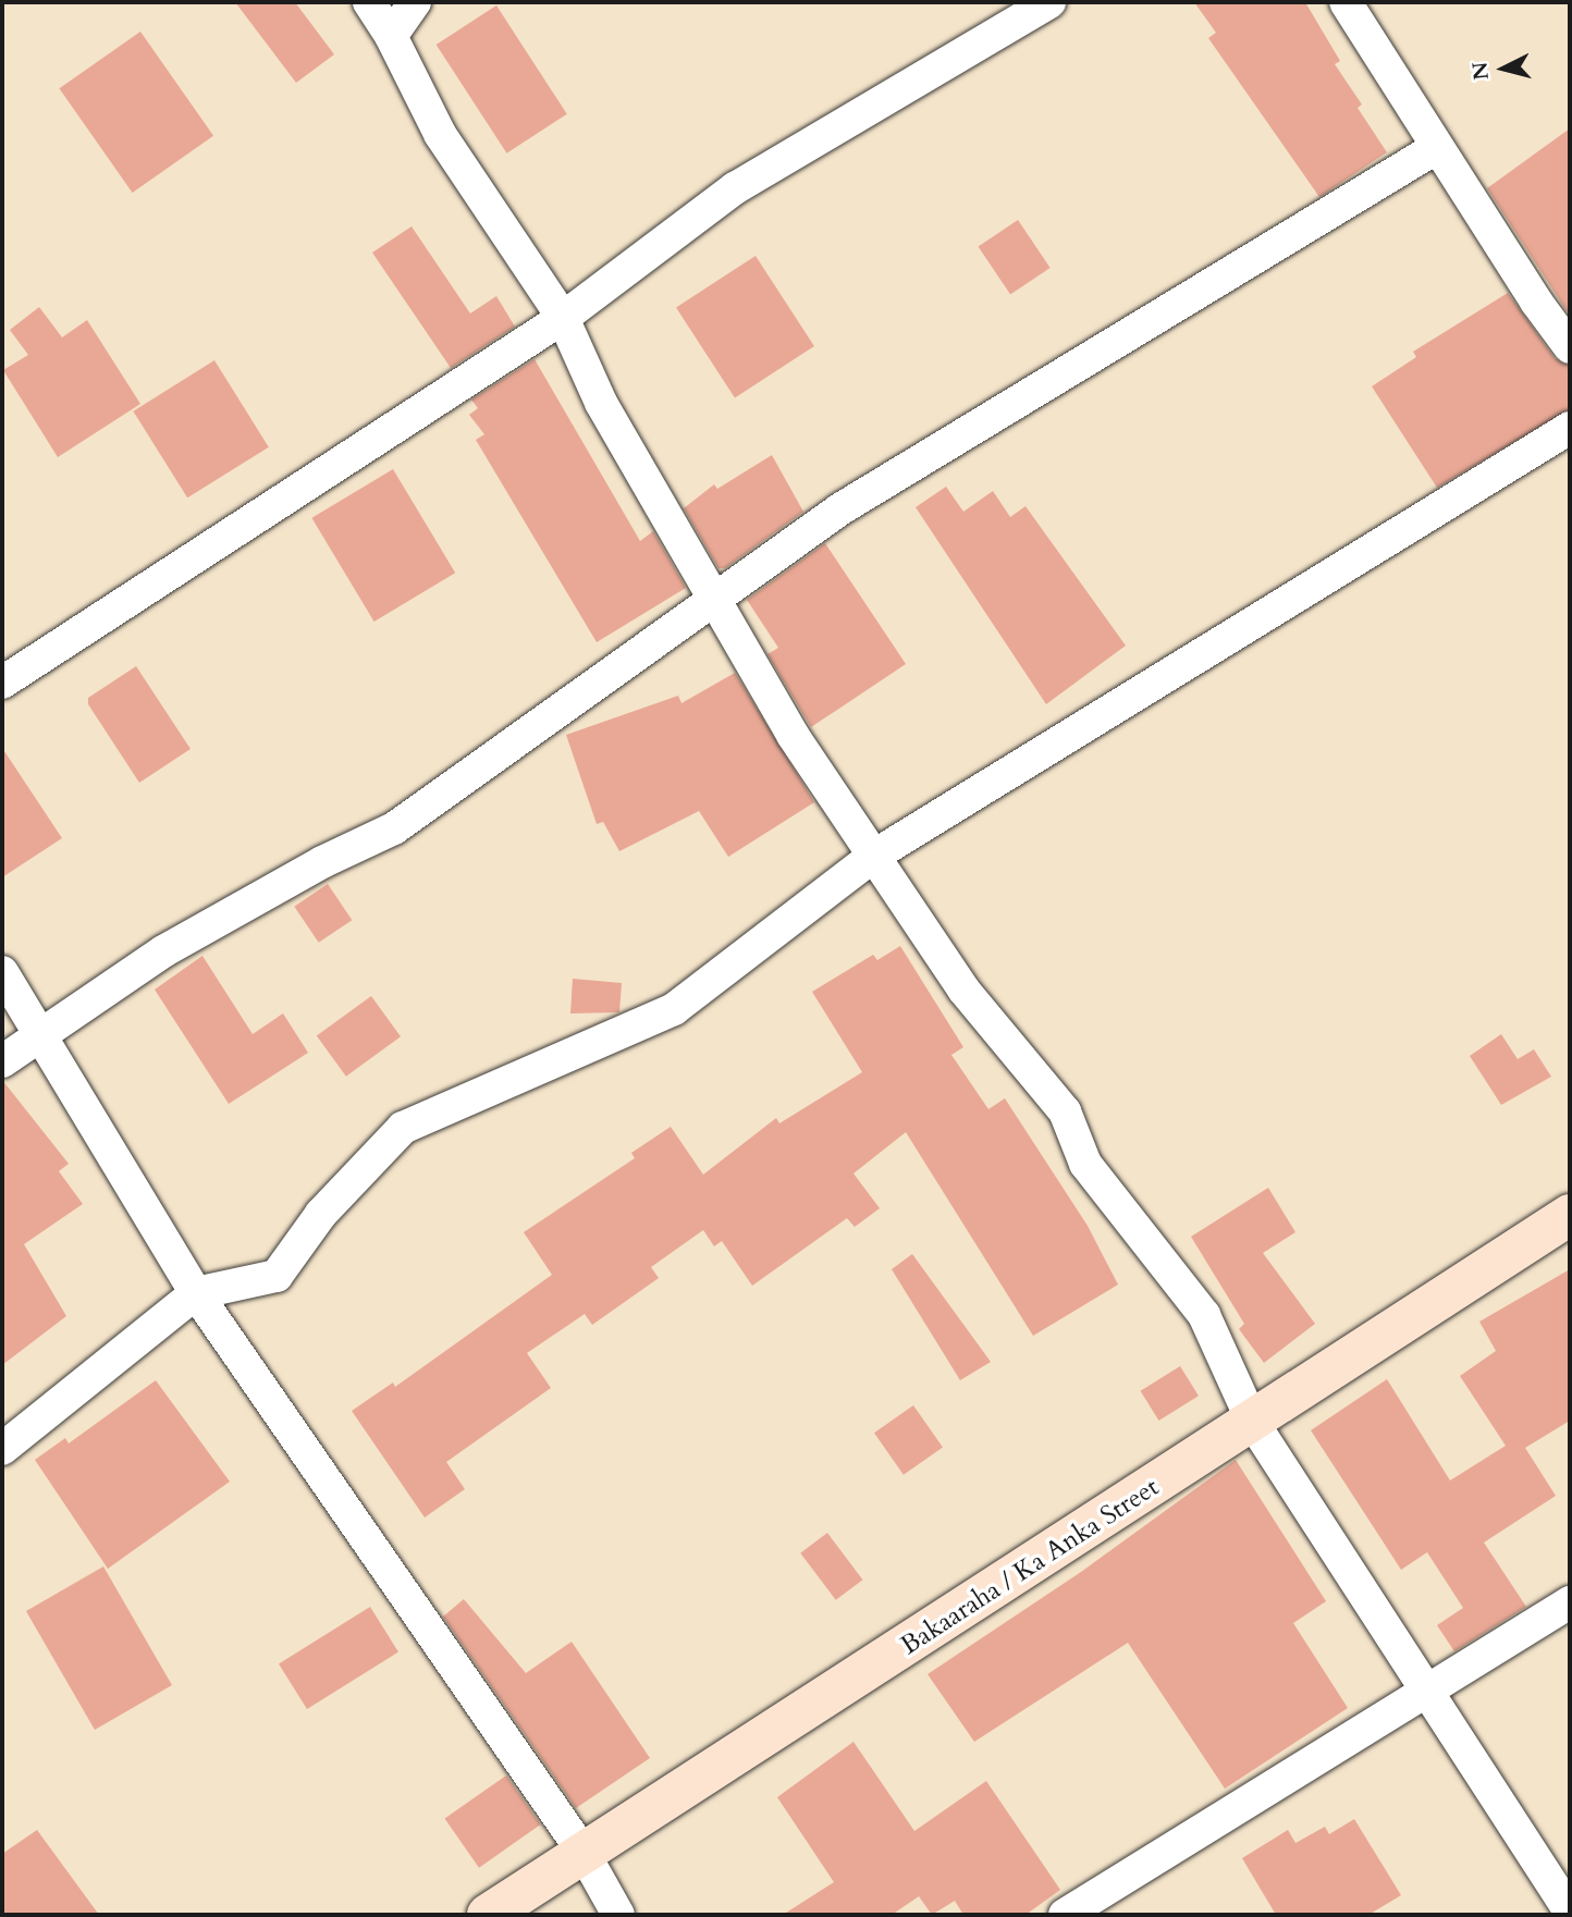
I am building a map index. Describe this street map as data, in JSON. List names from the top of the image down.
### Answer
{
  "streets": {
    "street": ["Bakaaraha / Ka Anka Street"]
  },
  "north": "left"
}
